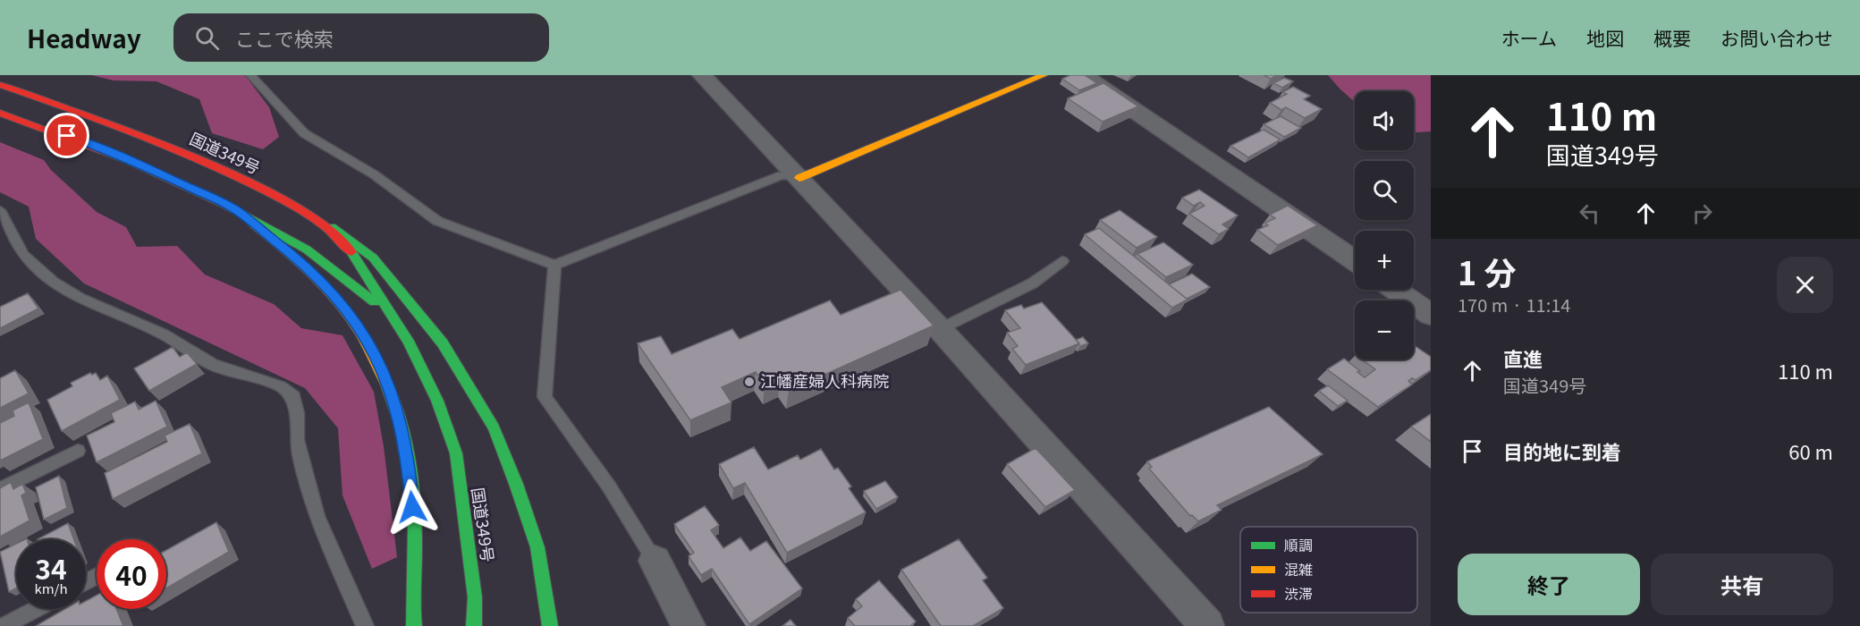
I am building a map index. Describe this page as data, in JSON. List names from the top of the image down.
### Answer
{
  "streets": {
    "main road": ["国道349号"]
  },
  "places": ["江幡産婦人科病院"],
  "legend": ["順調", "混雑", "渋滞"],
  "page": {
    "header": "Headway",
    "search": "ここで検索",
    "nav": [
      "ホーム",
      "地図",
      "概要",
      "お問い合わせ"
    ],
    "turn": ["110 m", "国道349号"],
    "map_buttons": ["+", "−"],
    "heading": ["1 分", "170 m · 11:14"],
    "list": [
      {
        "name": "直進",
        "note": "国道349号",
        "value": "110 m"
      },
      {
        "name": "目的地に到着",
        "value": "60 m"
      }
    ],
    "speed": "34 km/h",
    "limit": "40",
    "buttons": ["終了", "共有"]
  }
}
